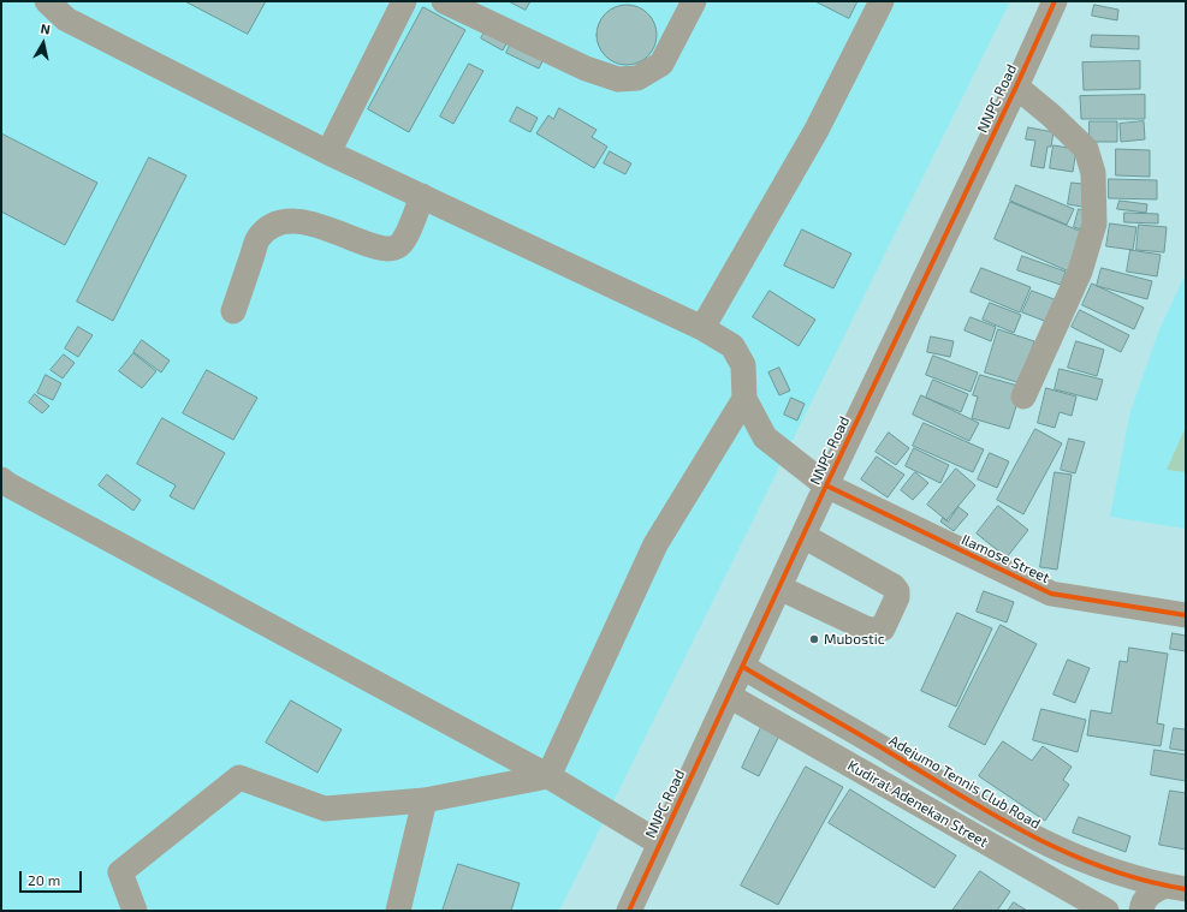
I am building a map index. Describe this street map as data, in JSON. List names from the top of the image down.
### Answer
{
  "streets": {
    "street": [
      "NNPC Road",
      "Ilamose Street",
      "Adejumo Tennis Club Road",
      "Kudirat Adenekan Street"
    ]
  },
  "crossings": [
    ["NNPC Road", "Ilamose Street"],
    ["NNPC Road", "Adejumo Tennis Club Road"],
    ["NNPC Road", "Kudirat Adenekan Street"]
  ],
  "places": ["Mubostic"],
  "scale_bar": "20 m",
  "north": "top"
}
